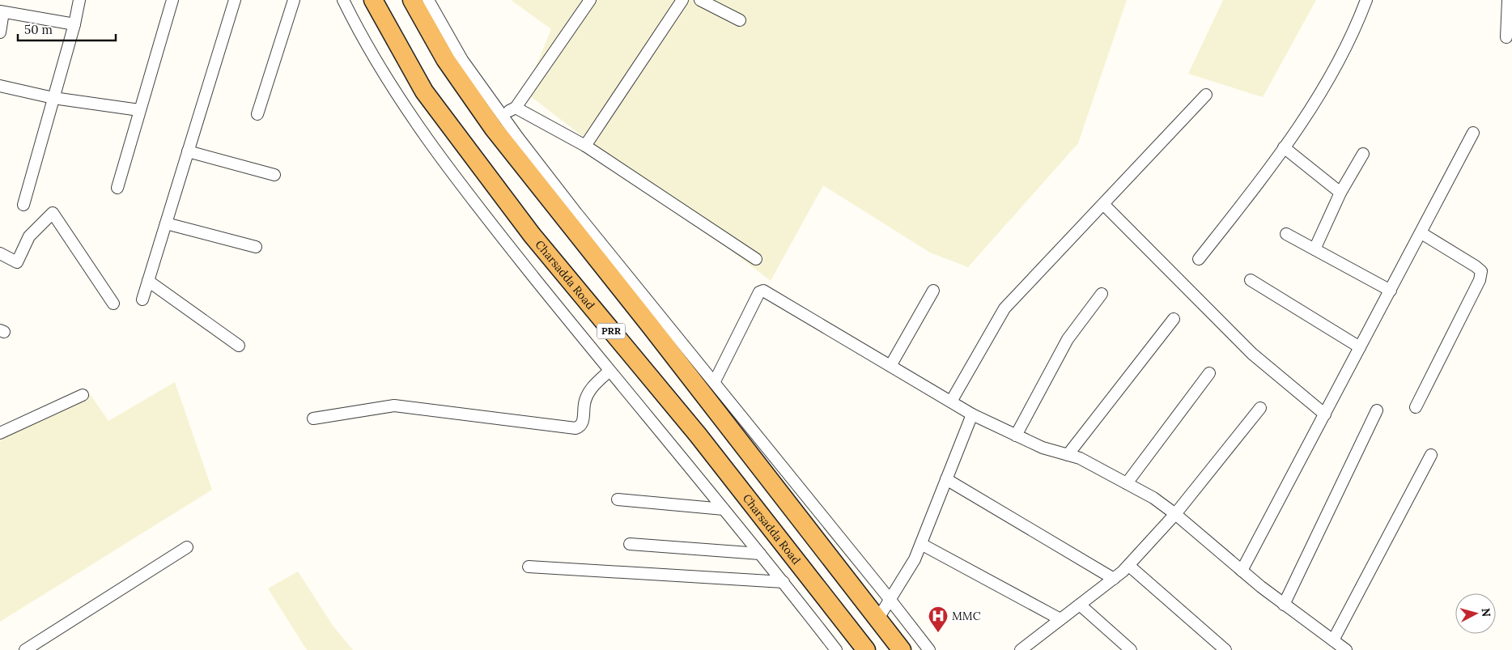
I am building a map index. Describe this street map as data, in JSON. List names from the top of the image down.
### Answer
{
  "streets": {
    "highway": ["Charsadda Road", "PRR"]
  },
  "places": {
    "hospital": ["MMC"]
  },
  "scale_bar": "50 m",
  "north": "right"
}
